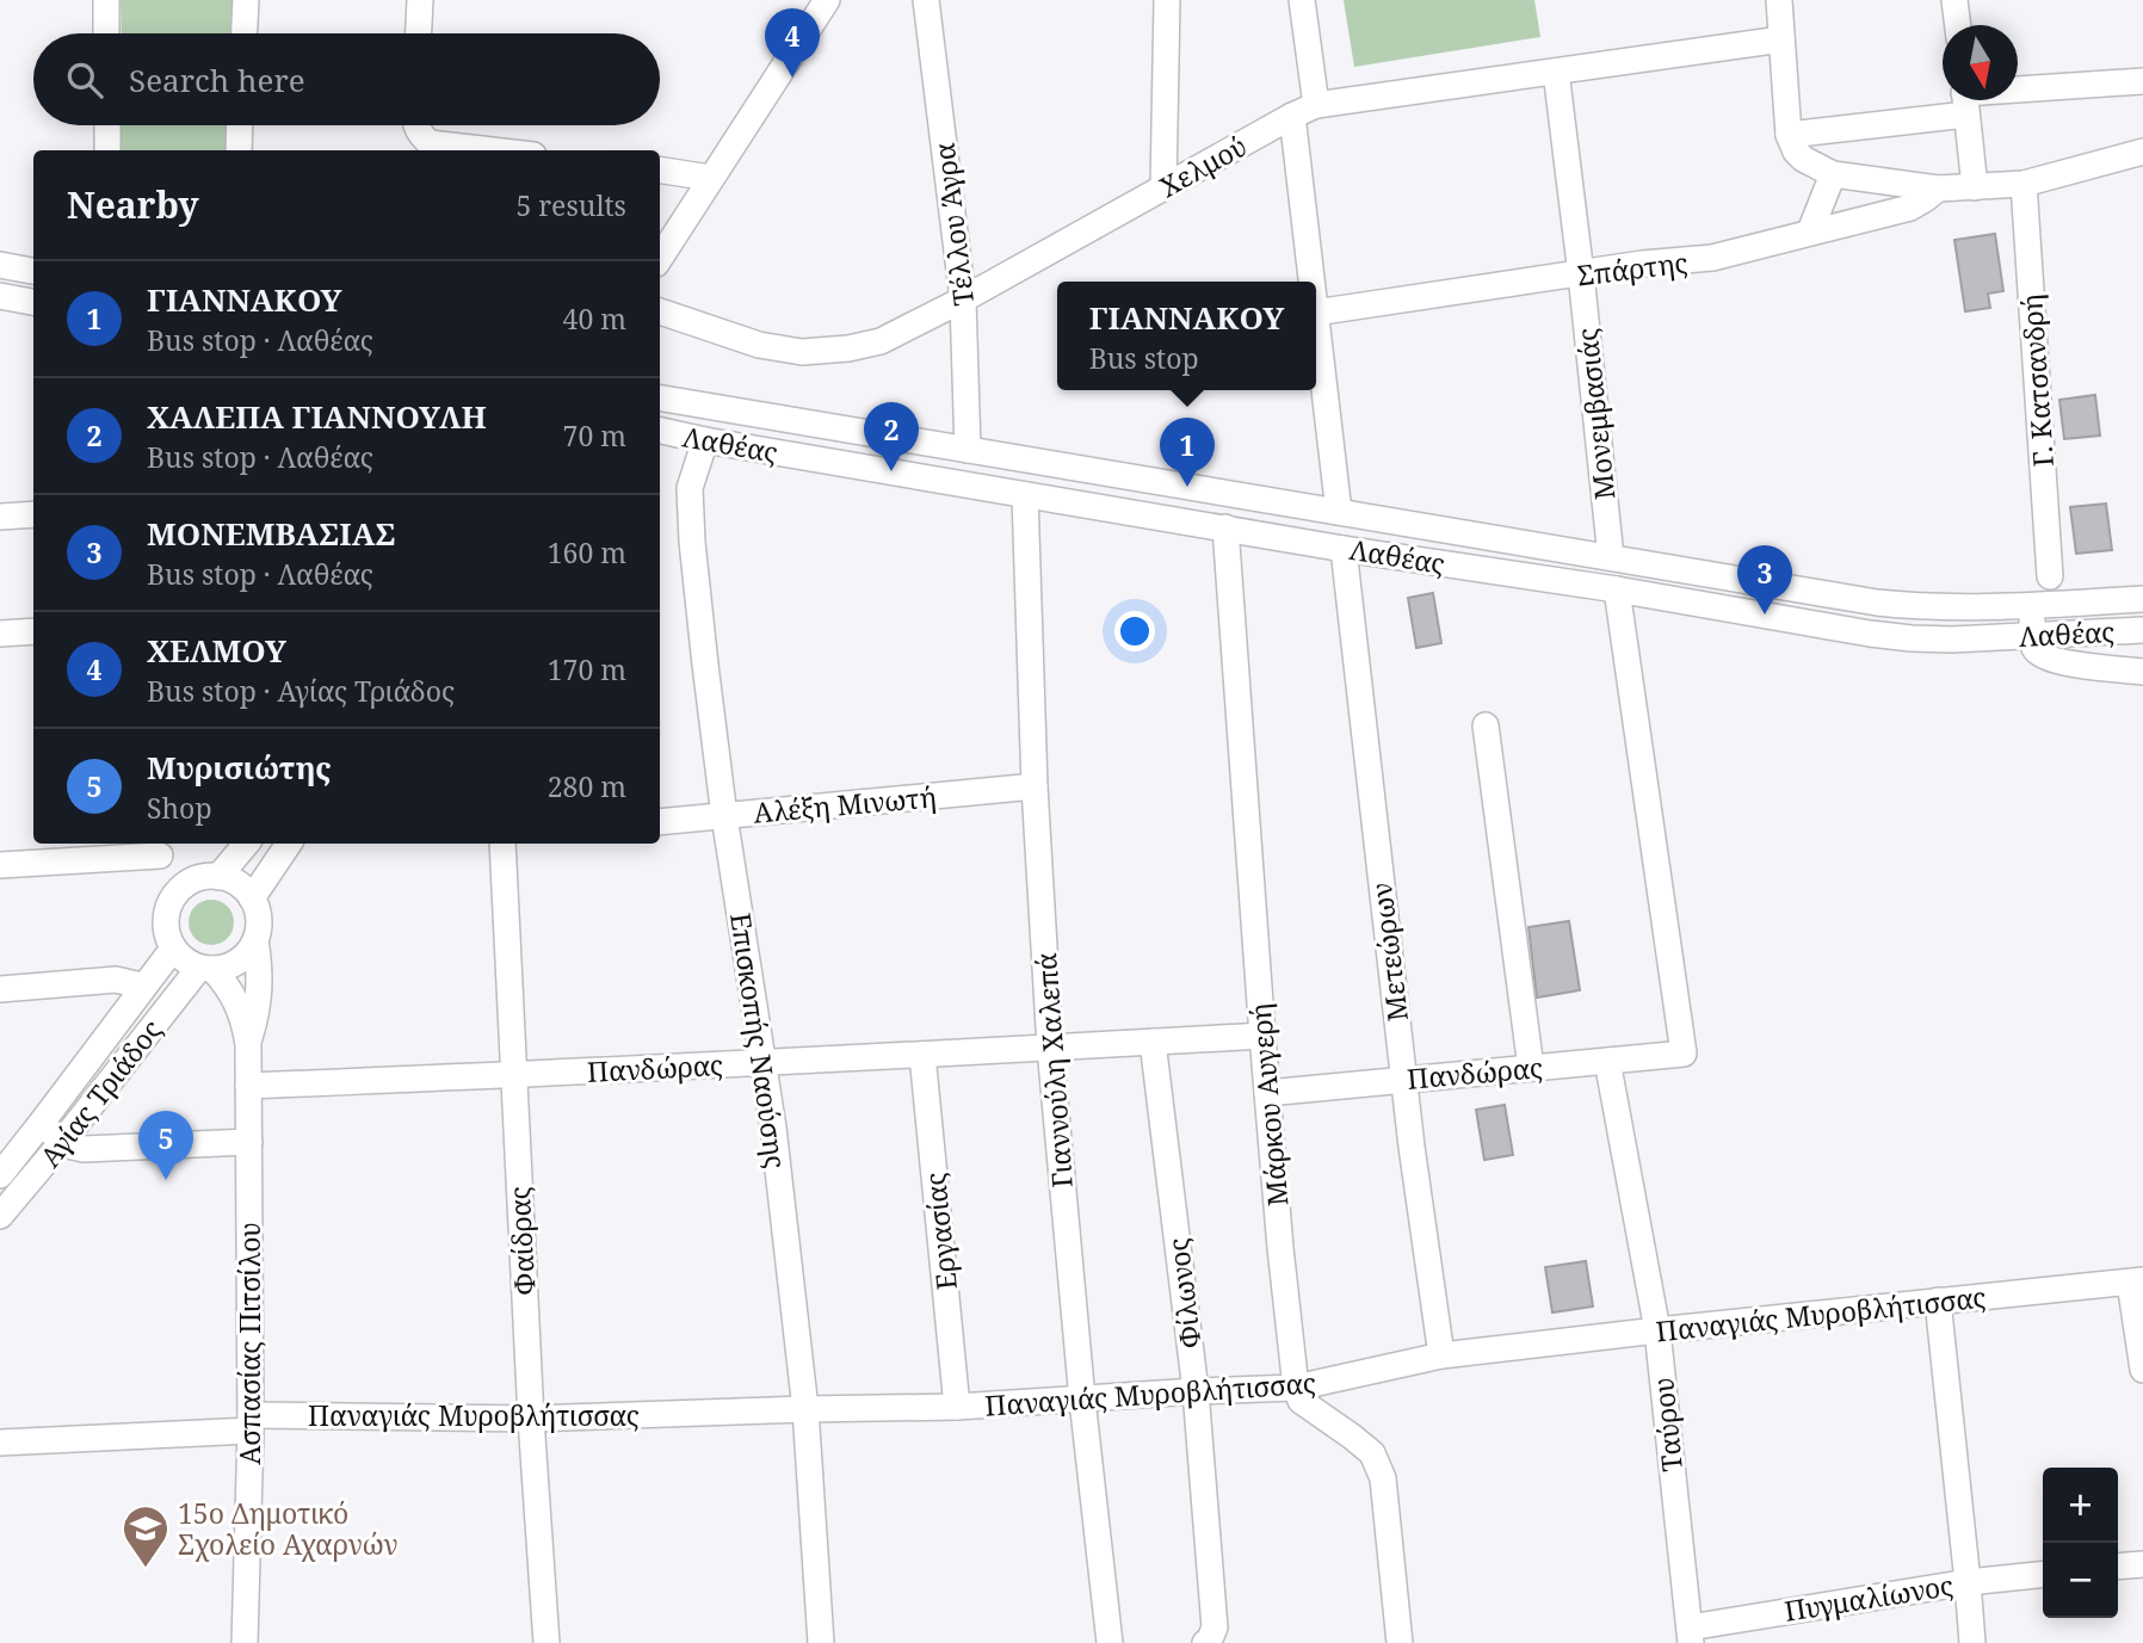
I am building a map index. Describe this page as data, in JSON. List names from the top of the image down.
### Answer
{
  "streets": {
    "street": [
      "Χελμού",
      "Τέλλου Άγρα",
      "Σπάρτης",
      "Γ. Κατσανδρή",
      "Μονεμβασιάς",
      "Λαθέας",
      "Αλέξη Μινωτή",
      "Μετεώρων",
      "Επισκοπής Ναούσης",
      "Πανδώρας",
      "Γιαννούλη Χαλεπά",
      "Αγίας Τριάδος",
      "Μάρκου Αυγερή",
      "Εργασίας",
      "Φαίδρας",
      "Φίλωνος",
      "Παναγιάς Μυροβλήτισσας",
      "Ασπασίας Πιτσίλου",
      "Ταύρου",
      "Πυγμαλίωνος"
    ]
  },
  "crossings": [
    ["Χελμού", "Τέλλου Άγρα"],
    ["Χελμού", "Μονεμβασιάς"],
    ["Τέλλου Άγρα", "Λαθέας"],
    ["Σπάρτης", "Μονεμβασιάς"],
    ["Μονεμβασιάς", "Λαθέας"],
    ["Λαθέας", "Μετεώρων"],
    ["Λαθέας", "Επισκοπής Ναούσης"],
    ["Λαθέας", "Πανδώρας"],
    ["Λαθέας", "Γιαννούλη Χαλεπά"],
    ["Λαθέας", "Μάρκου Αυγερή"],
    ["Αλέξη Μινωτή", "Επισκοπής Ναούσης"],
    ["Αλέξη Μινωτή", "Γιαννούλη Χαλεπά"],
    ["Μετεώρων", "Πανδώρας"],
    ["Μετεώρων", "Παναγιάς Μυροβλήτισσας"],
    ["Επισκοπής Ναούσης", "Πανδώρας"],
    ["Επισκοπής Ναούσης", "Παναγιάς Μυροβλήτισσας"],
    ["Πανδώρας", "Γιαννούλη Χαλεπά"],
    ["Πανδώρας", "Μάρκου Αυγερή"],
    ["Πανδώρας", "Εργασίας"],
    ["Πανδώρας", "Φαίδρας"],
    ["Πανδώρας", "Φίλωνος"],
    ["Πανδώρας", "Ασπασίας Πιτσίλου"],
    ["Πανδώρας", "Ταύρου"],
    ["Γιαννούλη Χαλεπά", "Παναγιάς Μυροβλήτισσας"],
    ["Αγίας Τριάδος", "Ασπασίας Πιτσίλου"],
    ["Μάρκου Αυγερή", "Παναγιάς Μυροβλήτισσας"],
    ["Εργασίας", "Παναγιάς Μυροβλήτισσας"],
    ["Φαίδρας", "Παναγιάς Μυροβλήτισσας"],
    ["Φίλωνος", "Παναγιάς Μυροβλήτισσας"],
    ["Παναγιάς Μυροβλήτισσας", "Ασπασίας Πιτσίλου"],
    ["Παναγιάς Μυροβλήτισσας", "Ταύρου"],
    ["Ταύρου", "Πυγμαλίωνος"]
  ],
  "places": {
    "school or university": ["15ο Δημοτικό Σχολείο Αχαρνών"]
  },
  "north": "bottom",
  "page": {
    "pins": [
      "4",
      "2",
      "1",
      "3",
      "5"
    ],
    "search": "Search here",
    "heading": ["Nearby", "5 results"],
    "list": [
      {
        "mark": "1",
        "name": "ΓΙΑΝΝΑΚΟΥ",
        "note": "Bus stop · Λαθέας",
        "value": "40 m"
      },
      {
        "mark": "2",
        "name": "ΧΑΛΕΠΑ ΓΙΑΝΝΟΥΛΗ",
        "note": "Bus stop · Λαθέας",
        "value": "70 m"
      },
      {
        "mark": "3",
        "name": "ΜΟΝΕΜΒΑΣΙΑΣ",
        "note": "Bus stop · Λαθέας",
        "value": "160 m"
      },
      {
        "mark": "4",
        "name": "ΧΕΛΜΟΥ",
        "note": "Bus stop · Αγίας Τριάδος",
        "value": "170 m"
      },
      {
        "mark": "5",
        "name": "Μυρισιώτης",
        "note": "Shop",
        "value": "280 m"
      }
    ],
    "popup": ["ΓΙΑΝΝΑΚΟΥ", "Bus stop"],
    "map_buttons": ["+", "−"]
  }
}
